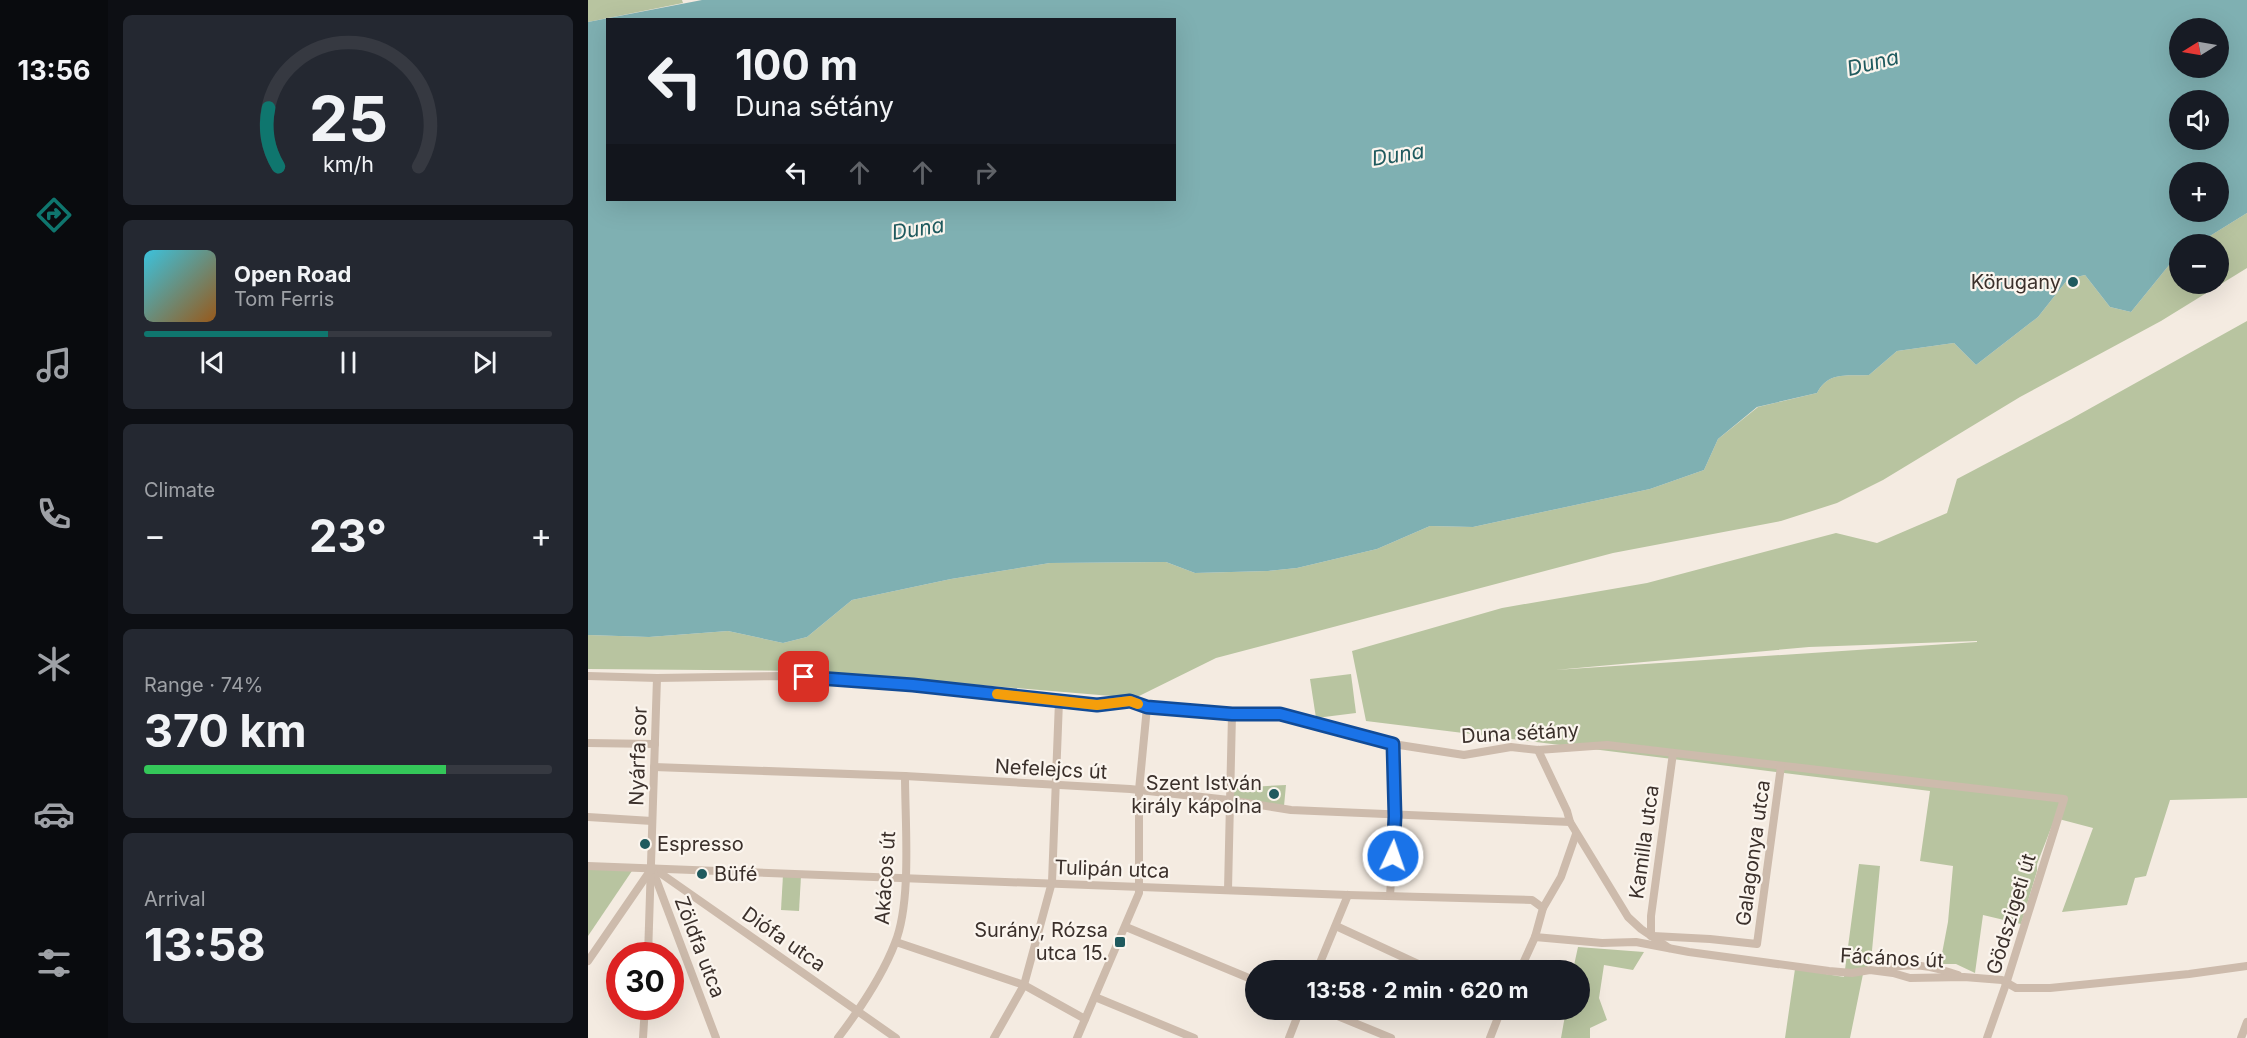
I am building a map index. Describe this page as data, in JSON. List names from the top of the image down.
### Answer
{
  "streets": {
    "street": [
      "Duna sétány",
      "Nyárfa sor",
      "Nefelejcs út",
      "Kamilla utca",
      "Galagonya utca",
      "Tulipán utca",
      "Akácos út",
      "Gödszigeti út",
      "Diófa utca",
      "Zöldfa utca",
      "Fácános út"
    ]
  },
  "crossings": [
    ["Duna sétány", "Nyárfa sor"],
    ["Duna sétány", "Kamilla utca"],
    ["Duna sétány", "Galagonya utca"],
    ["Duna sétány", "Gödszigeti út"],
    ["Nyárfa sor", "Nefelejcs út"],
    ["Nyárfa sor", "Tulipán utca"],
    ["Nyárfa sor", "Diófa utca"],
    ["Nyárfa sor", "Zöldfa utca"],
    ["Nefelejcs út", "Akácos út"],
    ["Kamilla utca", "Galagonya utca"],
    ["Tulipán utca", "Akácos út"],
    ["Tulipán utca", "Diófa utca"],
    ["Tulipán utca", "Zöldfa utca"],
    ["Akácos út", "Diófa utca"],
    ["Gödszigeti út", "Fácános út"],
    ["Diófa utca", "Zöldfa utca"]
  ],
  "water": ["Duna"],
  "places": {
    "other": [
      "Körugany",
      "Szent István király kápolna",
      "Espresso",
      "Büfé"
    ],
    "transit": ["Surány, Rózsa utca 15."]
  },
  "north": "left",
  "page": {
    "tabs": "13:56",
    "map_buttons": ["+", "−"],
    "turn": ["100 m", "Duna sétány"],
    "song": ["Open Road", "Tom Ferris"],
    "tile": [
      "Climate",
      ["Range · 74%", "370 km"],
      ["Arrival", "13:58"]
    ],
    "heat": ["−", "23°", "+"],
    "limit": "30",
    "trip": "13:58 · 2 min · 620 m",
    "gauge": ["25", "km/h"]
  }
}
